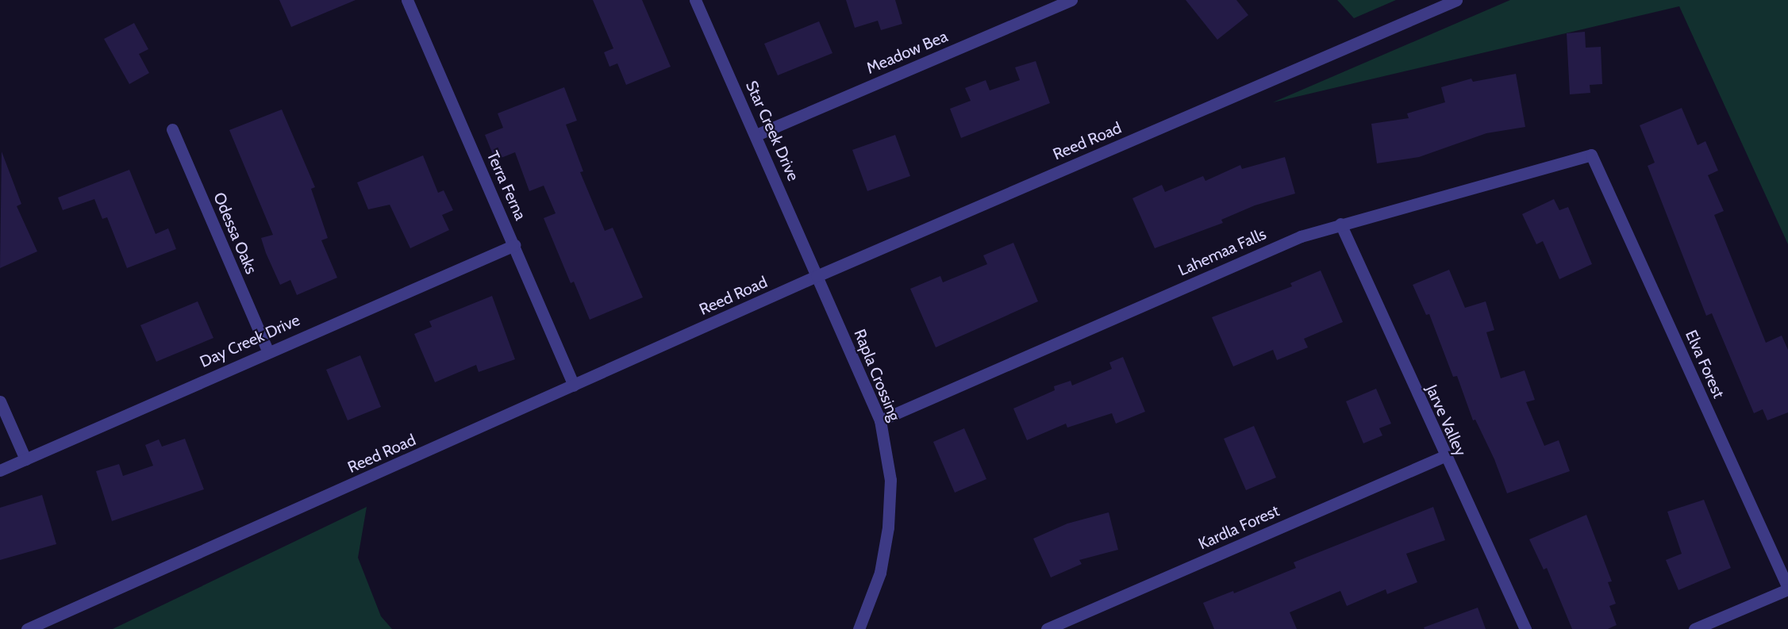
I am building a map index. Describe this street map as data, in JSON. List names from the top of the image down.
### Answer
{
  "streets": {
    "street": [
      "Meadow Bea",
      "Star Creek Drive",
      "Reed Road",
      "Terra Ferna",
      "Odessa Oaks",
      "Lahemaa Falls",
      "Day Creek Drive",
      "Elva Forest",
      "Rapla Crossing",
      "Jarve Valley",
      "Kardla Forest"
    ]
  },
  "crossings": [
    ["Meadow Bea", "Star Creek Drive"],
    ["Star Creek Drive", "Reed Road"],
    ["Star Creek Drive", "Rapla Crossing"],
    ["Reed Road", "Terra Ferna"],
    ["Reed Road", "Rapla Crossing"],
    ["Terra Ferna", "Day Creek Drive"],
    ["Odessa Oaks", "Day Creek Drive"],
    ["Lahemaa Falls", "Elva Forest"],
    ["Lahemaa Falls", "Rapla Crossing"],
    ["Lahemaa Falls", "Jarve Valley"],
    ["Jarve Valley", "Kardla Forest"]
  ]
}
